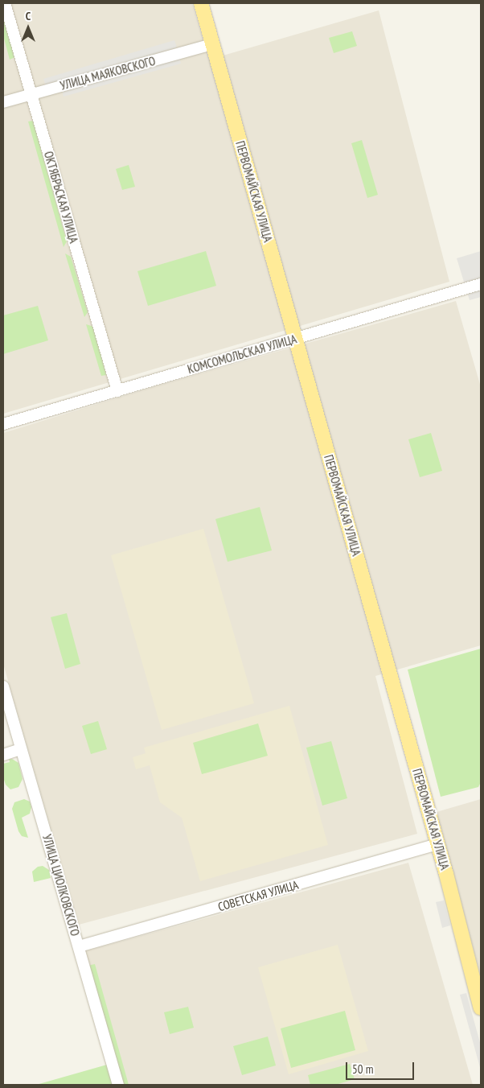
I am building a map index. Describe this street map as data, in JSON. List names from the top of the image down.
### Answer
{
  "streets": {
    "main road": ["ПЕРВОМАЙСКАЯ УЛИЦА"],
    "street": [
      "УЛИЦА МАЯКОВСКОГО",
      "ОКТЯБРЬСКАЯ УЛИЦА",
      "КОМСОМОЛЬСКАЯ УЛИЦА",
      "УЛИЦА ЦИОЛКОВСКОГО",
      "СОВЕТСКАЯ УЛИЦА"
    ]
  },
  "crossings": [
    ["УЛИЦА МАЯКОВСКОГО", "ПЕРВОМАЙСКАЯ УЛИЦА"],
    ["УЛИЦА МАЯКОВСКОГО", "ОКТЯБРЬСКАЯ УЛИЦА"],
    ["ПЕРВОМАЙСКАЯ УЛИЦА", "КОМСОМОЛЬСКАЯ УЛИЦА"],
    ["ПЕРВОМАЙСКАЯ УЛИЦА", "СОВЕТСКАЯ УЛИЦА"],
    ["ОКТЯБРЬСКАЯ УЛИЦА", "КОМСОМОЛЬСКАЯ УЛИЦА"],
    ["УЛИЦА ЦИОЛКОВСКОГО", "СОВЕТСКАЯ УЛИЦА"]
  ],
  "scale_bar": "50 m",
  "north": "top"
}
